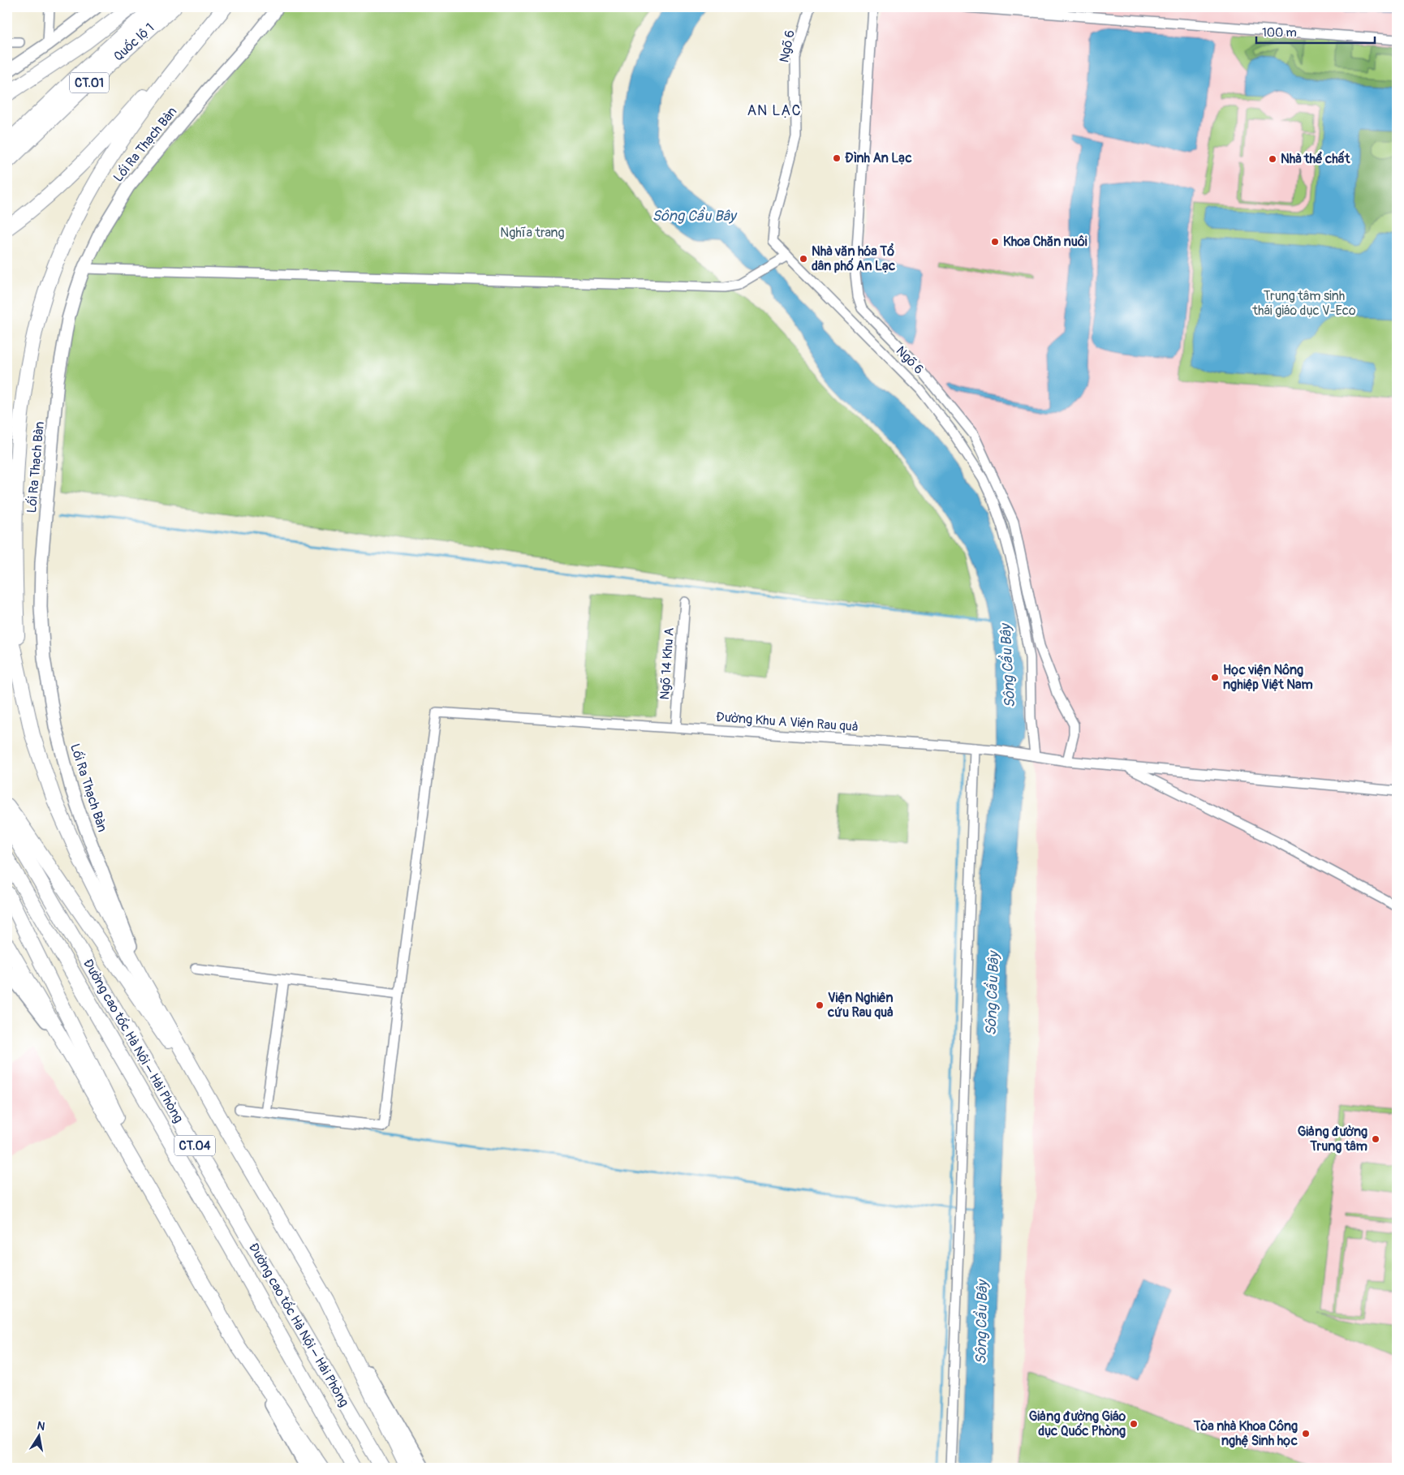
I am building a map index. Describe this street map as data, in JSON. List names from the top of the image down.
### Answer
{
  "streets": {
    "highway": [
      "Quốc lộ 1",
      "CT.01",
      "Đường cao tốc Hà Nội – Hải Phòng",
      "CT.04"
    ],
    "main road": ["Lối Ra Thạch Bàn"],
    "street": ["Ngõ 6", "Ngõ 14 Khu A", "Đường Khu A Viện Rau quả"]
  },
  "crossings": [
    ["Ngõ 6", "Đường Khu A Viện Rau quả"],
    ["Ngõ 14 Khu A", "Đường Khu A Viện Rau quả"]
  ],
  "districts": ["AN LẠC"],
  "water": ["Sông Cầu Bây"],
  "parks": ["Nghĩa trang", "Trung tâm sinh thái giáo dục V-Eco"],
  "places": [
    "Đình An Lạc",
    "Nhà thể chất",
    "Khoa Chăn nuôi",
    "Nhà văn hóa Tổ dân phố An Lạc",
    "Học viện Nông nghiệp Việt Nam",
    "Viện Nghiên cứu Rau quả",
    "Giảng đường Trung tâm",
    "Giảng đường Giáo dục Quốc Phòng",
    "Tòa nhà Khoa Công nghệ Sinh học"
  ],
  "scale_bar": "100 m",
  "north": "top"
}
